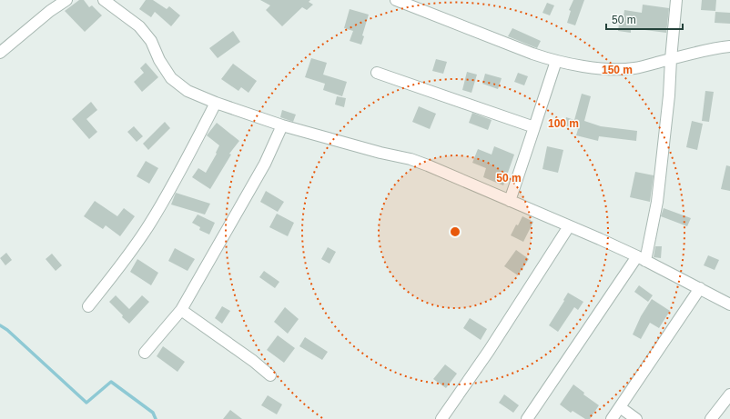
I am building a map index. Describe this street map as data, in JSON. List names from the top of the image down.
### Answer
{
  "scale_bar": "50 m",
  "rings": ["150 m", "100 m", "50 m"]
}
